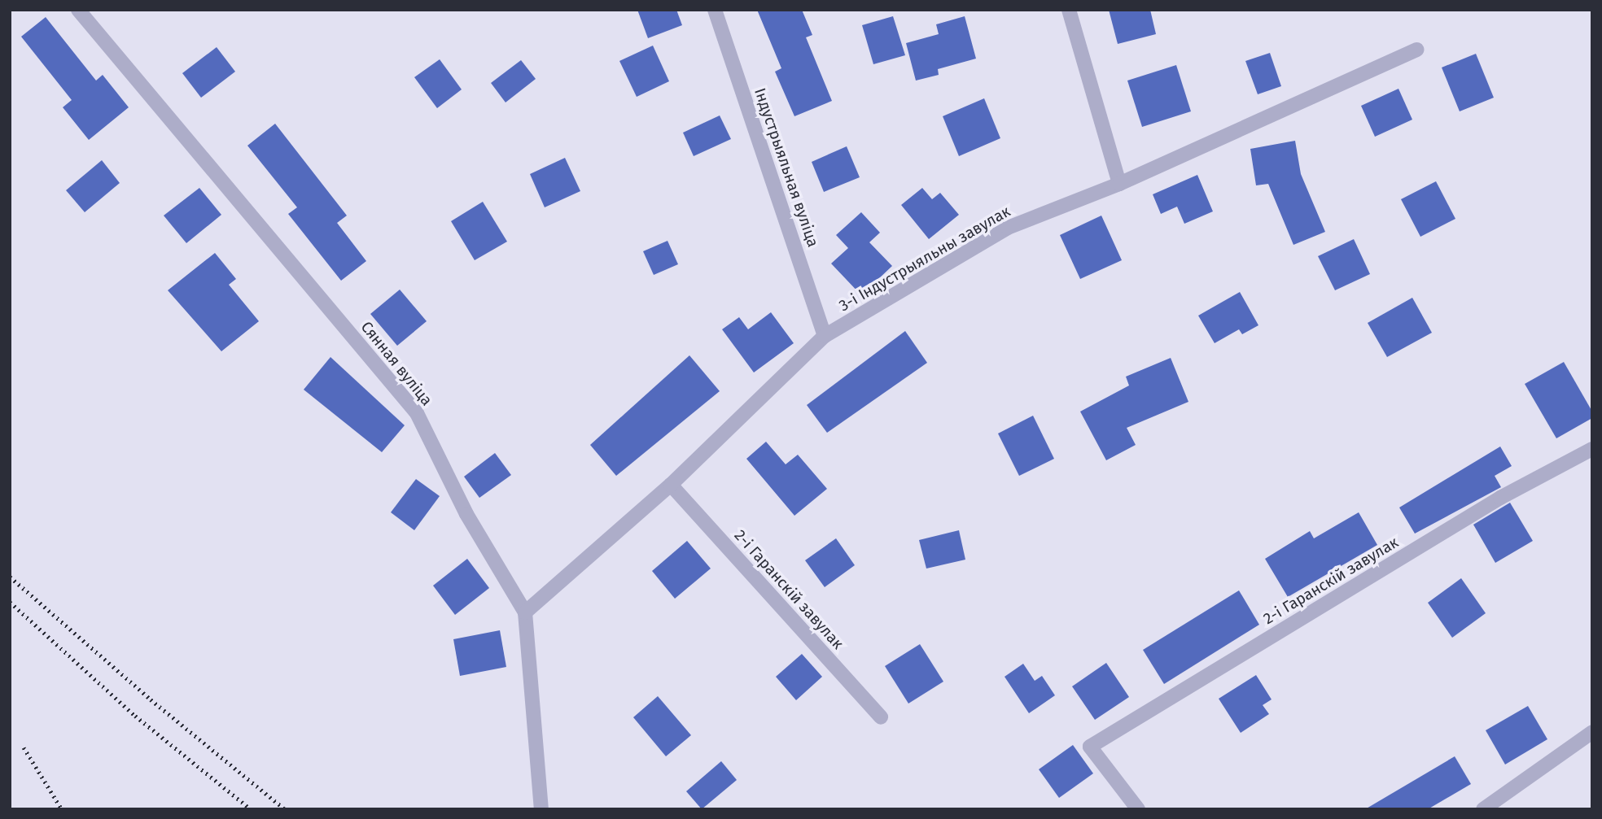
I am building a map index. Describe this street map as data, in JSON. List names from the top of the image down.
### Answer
{
  "streets": {
    "street": [
      "Індустрыяльная вуліца",
      "3-і Індустрыяльны завулак",
      "Сянная вуліца",
      "2-і Гаранскій завулак"
    ]
  },
  "crossings": [
    ["Індустрыяльная вуліца", "3-і Індустрыяльны завулак"],
    ["3-і Індустрыяльны завулак", "Сянная вуліца"],
    ["3-і Індустрыяльны завулак", "2-і Гаранскій завулак"]
  ]
}
